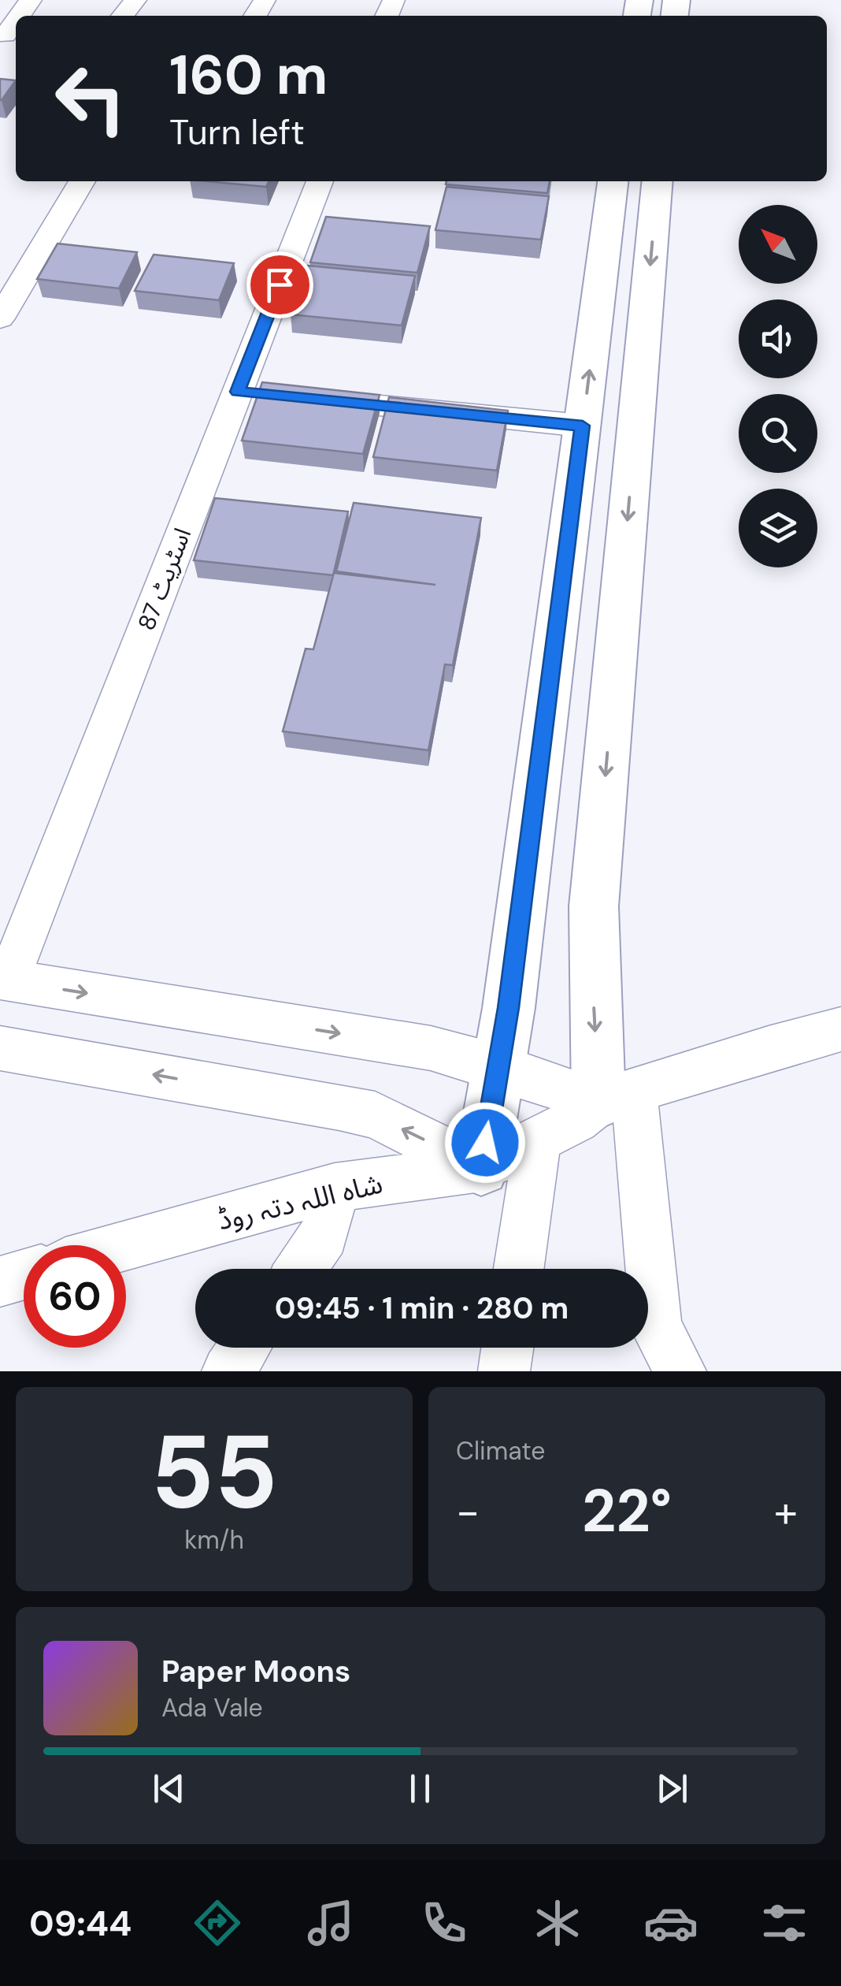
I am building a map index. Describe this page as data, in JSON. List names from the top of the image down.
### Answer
{
  "streets": {
    "street": ["اسٹریٹ 87", "شاہ اللہ دتہ روڈ"]
  },
  "north": "top left",
  "page": {
    "turn": ["160 m", "Turn left"],
    "limit": "60",
    "trip": "09:45 · 1 min · 280 m",
    "tile": [
      ["55", "km/h"],
      "Climate"
    ],
    "heat": ["−", "22°", "+"],
    "song": ["Paper Moons", "Ada Vale"],
    "tabs": "09:44"
  }
}
